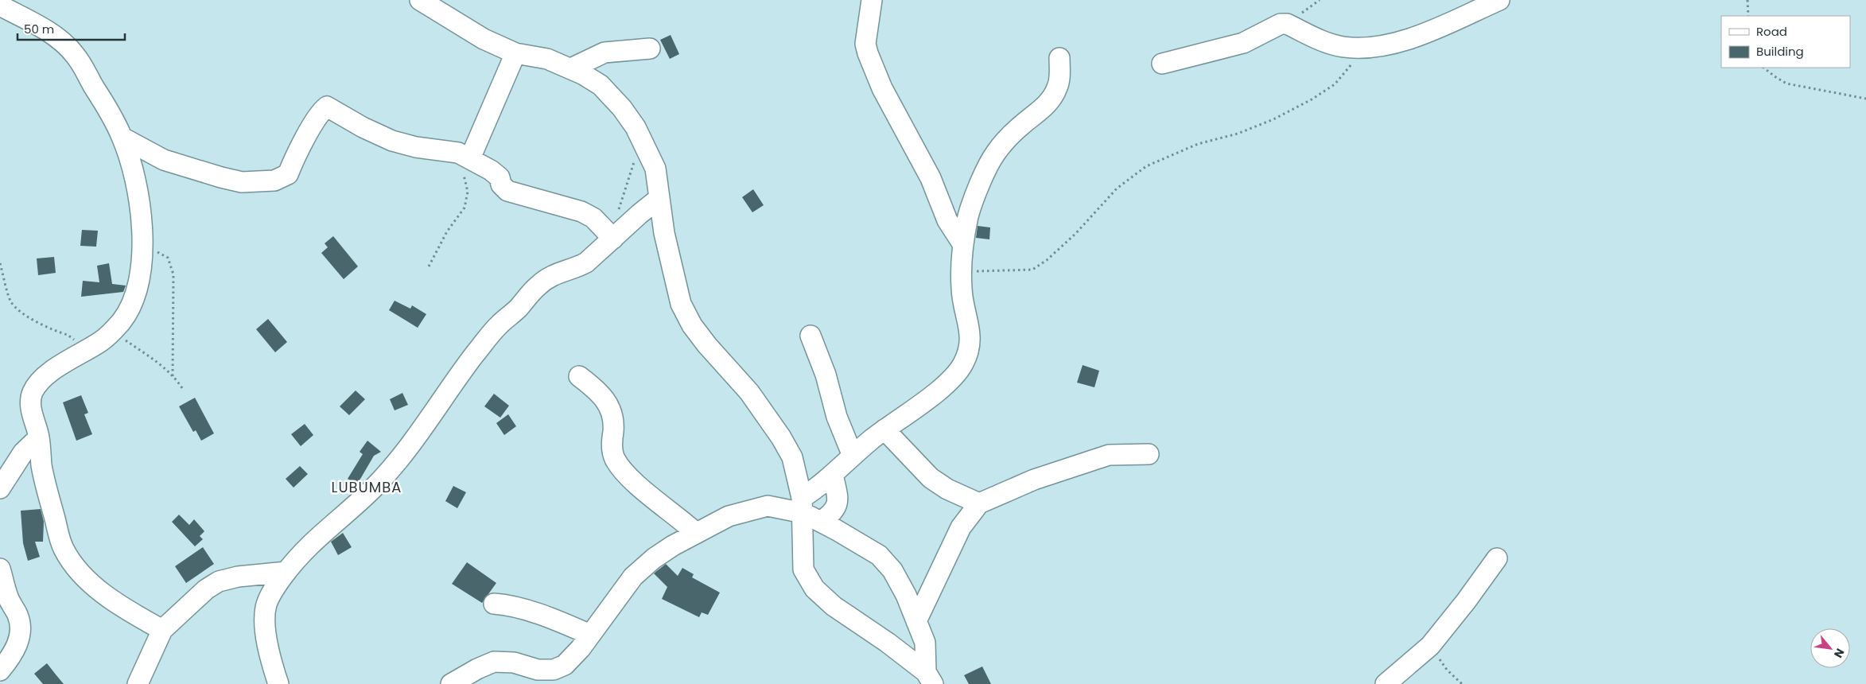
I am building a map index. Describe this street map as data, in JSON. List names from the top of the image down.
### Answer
{
  "districts": ["LUBUMBA"],
  "legend": ["Road", "Building"],
  "scale_bar": "50 m",
  "north": "bottom right"
}
